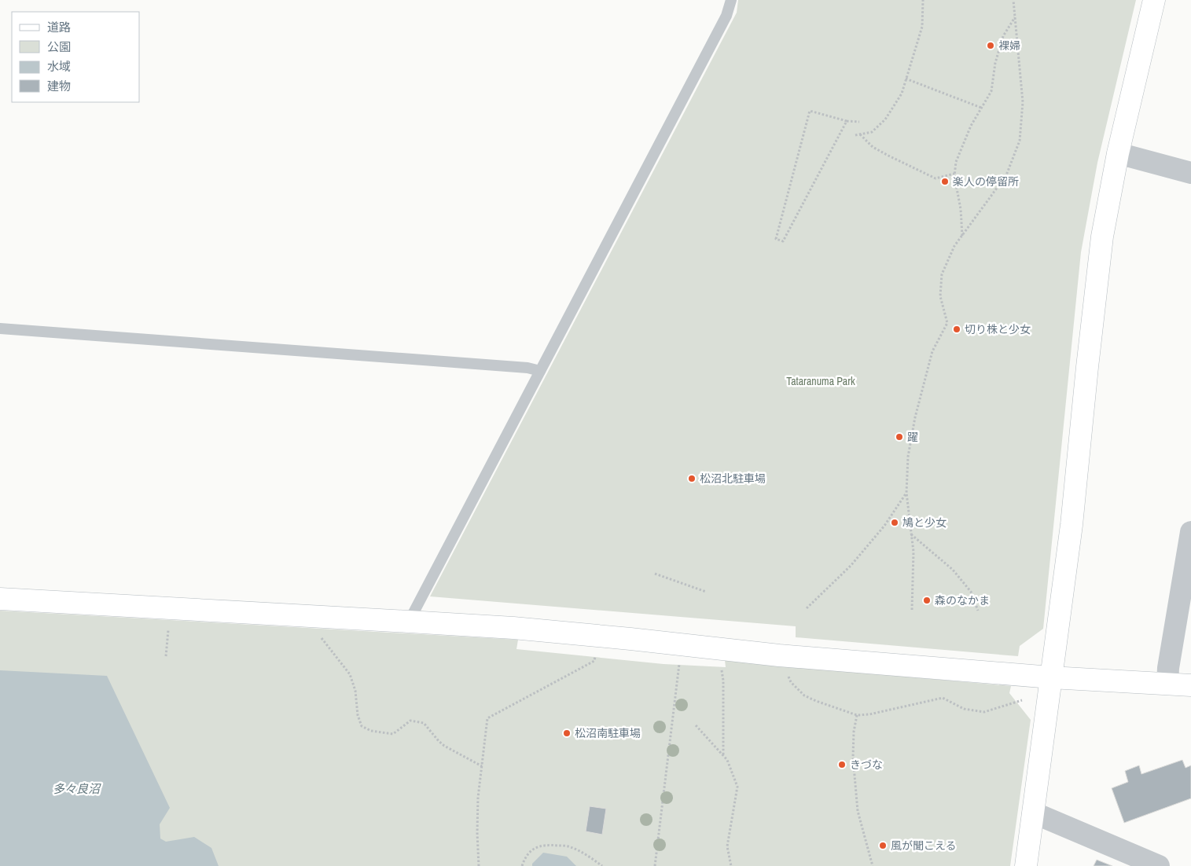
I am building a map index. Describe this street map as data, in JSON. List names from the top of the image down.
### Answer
{
  "water": ["多々良沼"],
  "parks": ["Tataranuma Park"],
  "places": [
    "裸婦",
    "楽人の停留所",
    "切り株と少女",
    "躍",
    "松沼北駐車場",
    "鳩と少女",
    "森のなかま",
    "松沼南駐車場",
    "きづな",
    "風が聞こえる"
  ],
  "legend": [
    "道路",
    "公園",
    "水域",
    "建物"
  ]
}
